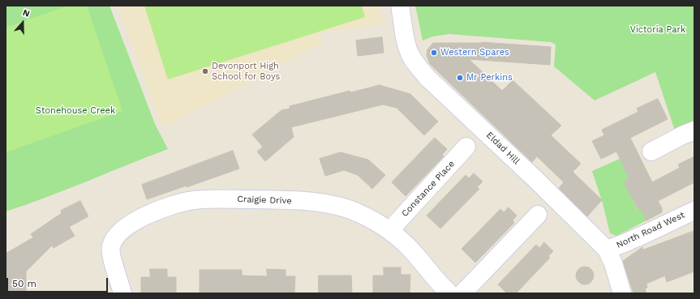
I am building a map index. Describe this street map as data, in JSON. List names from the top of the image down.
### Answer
{
  "streets": {
    "street": [
      "Eldad Hill",
      "Constance Place",
      "Craigie Drive",
      "North Road West"
    ]
  },
  "crossings": [
    ["Eldad Hill", "North Road West"],
    ["Constance Place", "Craigie Drive"]
  ],
  "parks": ["Victoria Park", "Stonehouse Creek"],
  "places": ["Western Spares", "Devonport High School for Boys", "Mr Perkins"],
  "scale_bar": "50 m",
  "north": "top"
}
